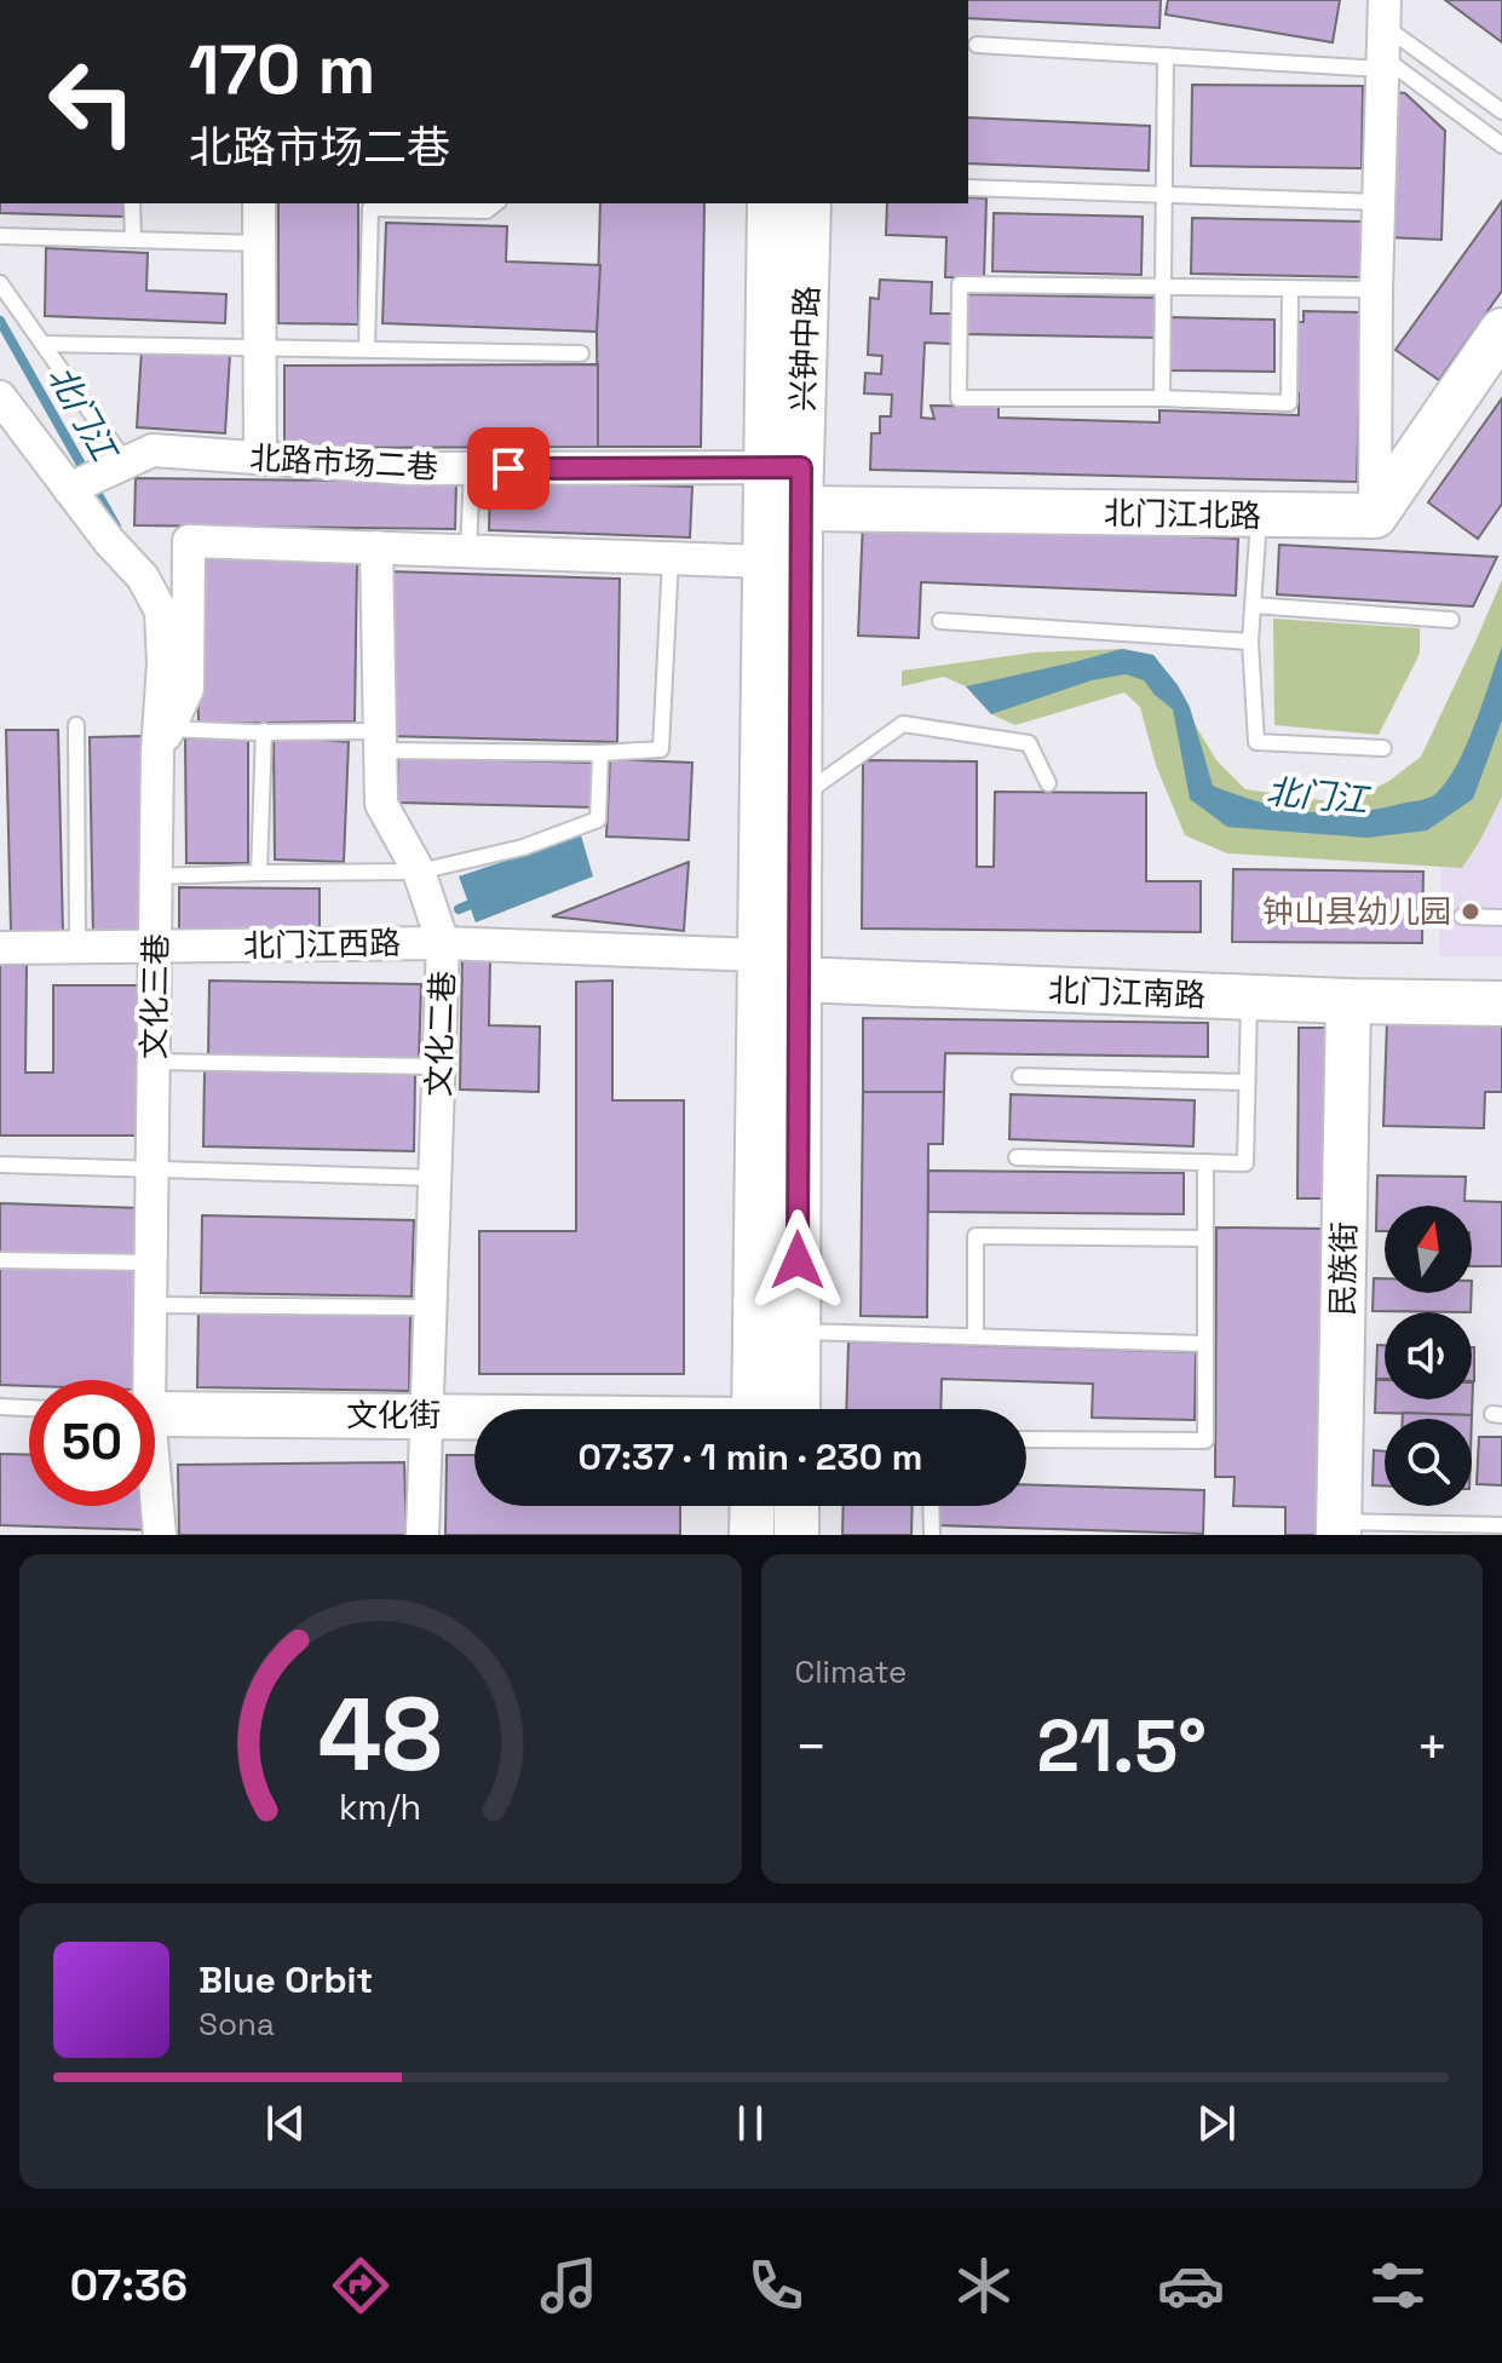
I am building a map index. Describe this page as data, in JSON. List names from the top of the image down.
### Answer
{
  "streets": {
    "street": [
      "兴钟中路",
      "北路市场二巷",
      "北门江北路",
      "北门江西路",
      "北门江南路",
      "文化三巷",
      "文化二巷",
      "民族街",
      "文化街"
    ]
  },
  "crossings": [
    ["兴钟中路", "北路市场二巷"],
    ["兴钟中路", "北门江北路"],
    ["兴钟中路", "北门江西路"],
    ["兴钟中路", "北门江南路"],
    ["北路市场二巷", "北门江北路"],
    ["北路市场二巷", "文化三巷"],
    ["北门江西路", "文化三巷"],
    ["北门江西路", "文化二巷"],
    ["北门江南路", "民族街"],
    ["文化二巷", "文化街"]
  ],
  "water": ["北门江"],
  "places": ["钟山县幼儿园"],
  "north": "top",
  "page": {
    "turn": ["170 m", "北路市场二巷"],
    "limit": "50",
    "trip": "07:37 · 1 min · 230 m",
    "tile": "Climate",
    "heat": ["−", "21.5°", "+"],
    "song": ["Blue Orbit", "Sona"],
    "tabs": "07:36",
    "gauge": ["48", "km/h"]
  }
}
